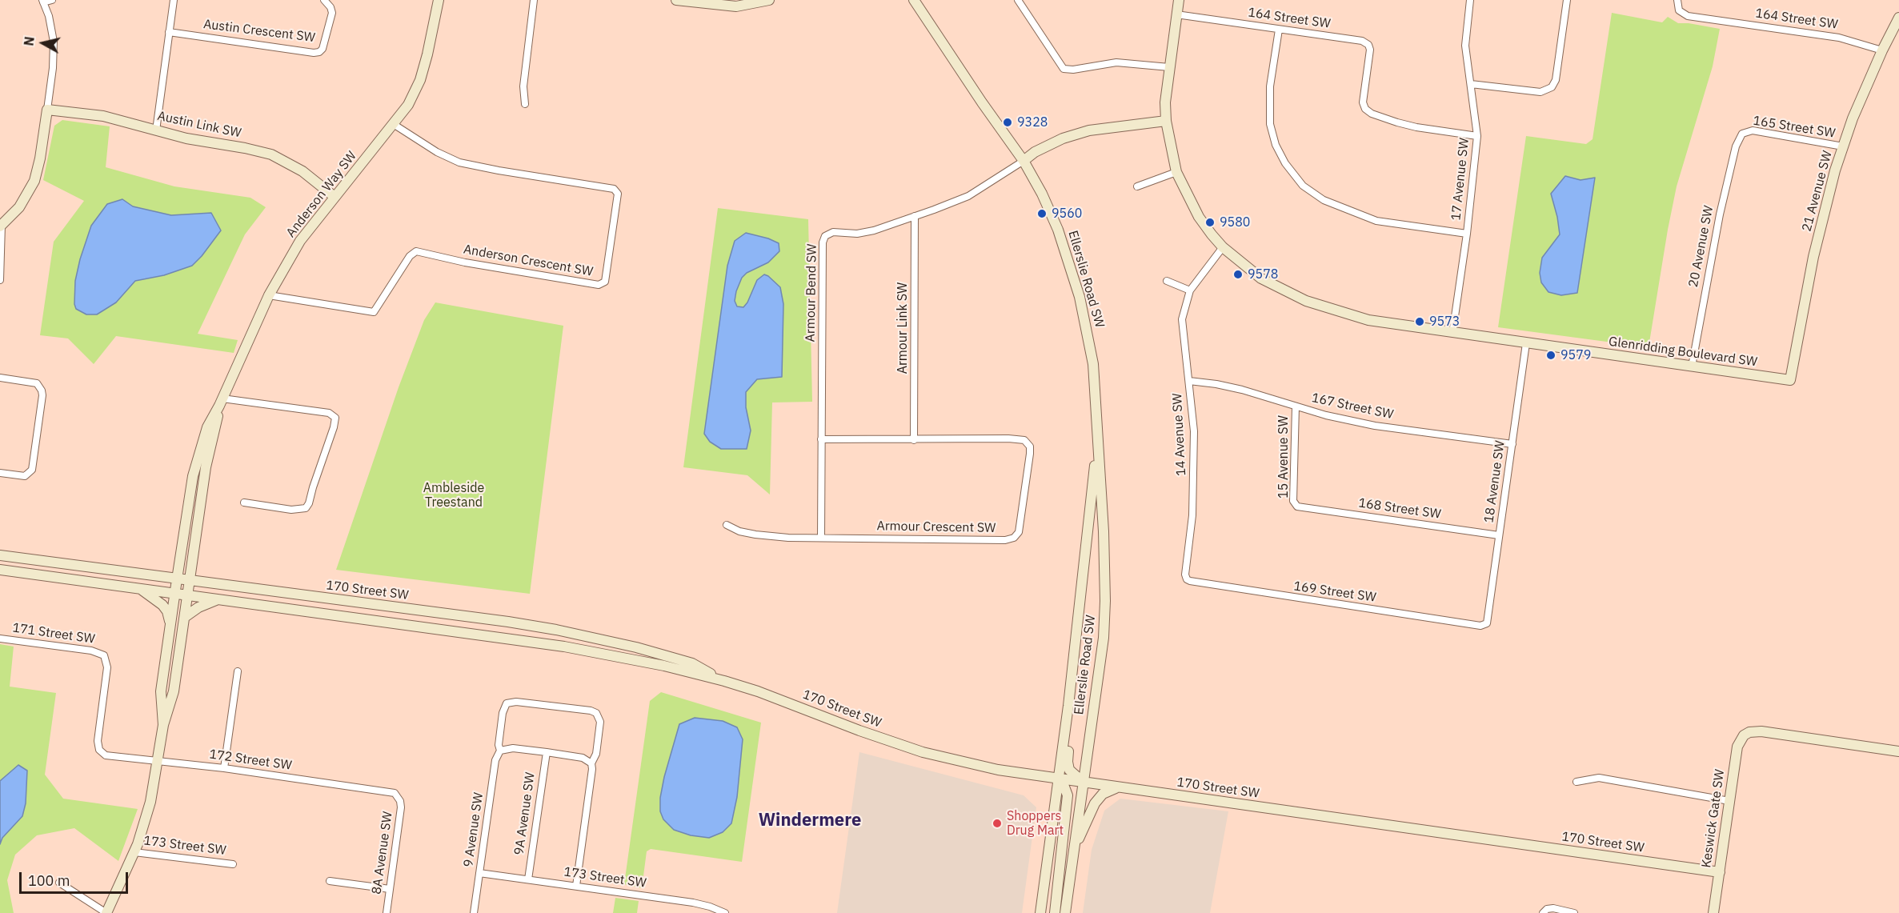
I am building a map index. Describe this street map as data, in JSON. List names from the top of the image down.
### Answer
{
  "streets": {
    "main road": [
      "Austin Link SW",
      "21 Avenue SW",
      "Anderson Way SW",
      "Ellerslie Road SW",
      "Glenridding Boulevard SW",
      "170 Street SW",
      "Keswick Gate SW"
    ],
    "street": [
      "164 Street SW",
      "Austin Crescent SW",
      "165 Street SW",
      "17 Avenue SW",
      "20 Avenue SW",
      "Anderson Crescent SW",
      "Armour Bend SW",
      "Armour Link SW",
      "167 Street SW",
      "14 Avenue SW",
      "15 Avenue SW",
      "18 Avenue SW",
      "168 Street SW",
      "Armour Crescent SW",
      "169 Street SW",
      "171 Street SW",
      "172 Street SW",
      "9A Avenue SW",
      "9 Avenue SW",
      "173 Street SW",
      "8A Avenue SW"
    ]
  },
  "crossings": [
    ["164 Street SW", "17 Avenue SW"],
    ["164 Street SW", "21 Avenue SW"],
    ["164 Street SW", "Glenridding Boulevard SW"],
    ["Austin Link SW", "Anderson Way SW"],
    ["165 Street SW", "21 Avenue SW"],
    ["165 Street SW", "20 Avenue SW"],
    ["17 Avenue SW", "Glenridding Boulevard SW"],
    ["21 Avenue SW", "Glenridding Boulevard SW"],
    ["Anderson Way SW", "Anderson Crescent SW"],
    ["Anderson Way SW", "170 Street SW"],
    ["20 Avenue SW", "Glenridding Boulevard SW"],
    ["Ellerslie Road SW", "Armour Bend SW"],
    ["Ellerslie Road SW", "170 Street SW"],
    ["Armour Bend SW", "Armour Link SW"],
    ["Armour Bend SW", "Armour Crescent SW"],
    ["Armour Link SW", "Armour Crescent SW"],
    ["Glenridding Boulevard SW", "14 Avenue SW"],
    ["Glenridding Boulevard SW", "18 Avenue SW"],
    ["167 Street SW", "14 Avenue SW"],
    ["167 Street SW", "15 Avenue SW"],
    ["167 Street SW", "18 Avenue SW"],
    ["14 Avenue SW", "169 Street SW"],
    ["15 Avenue SW", "168 Street SW"],
    ["18 Avenue SW", "168 Street SW"],
    ["18 Avenue SW", "169 Street SW"],
    ["170 Street SW", "Keswick Gate SW"],
    ["171 Street SW", "172 Street SW"],
    ["172 Street SW", "8A Avenue SW"],
    ["9A Avenue SW", "173 Street SW"],
    ["9 Avenue SW", "173 Street SW"]
  ],
  "districts": ["Windermere"],
  "parks": ["Ambleside Treestand"],
  "places": [
    "9328",
    "9560",
    "9580",
    "9578",
    "9573",
    "9579",
    "Shoppers Drug Mart"
  ],
  "scale_bar": "100 m",
  "north": "left"
}
